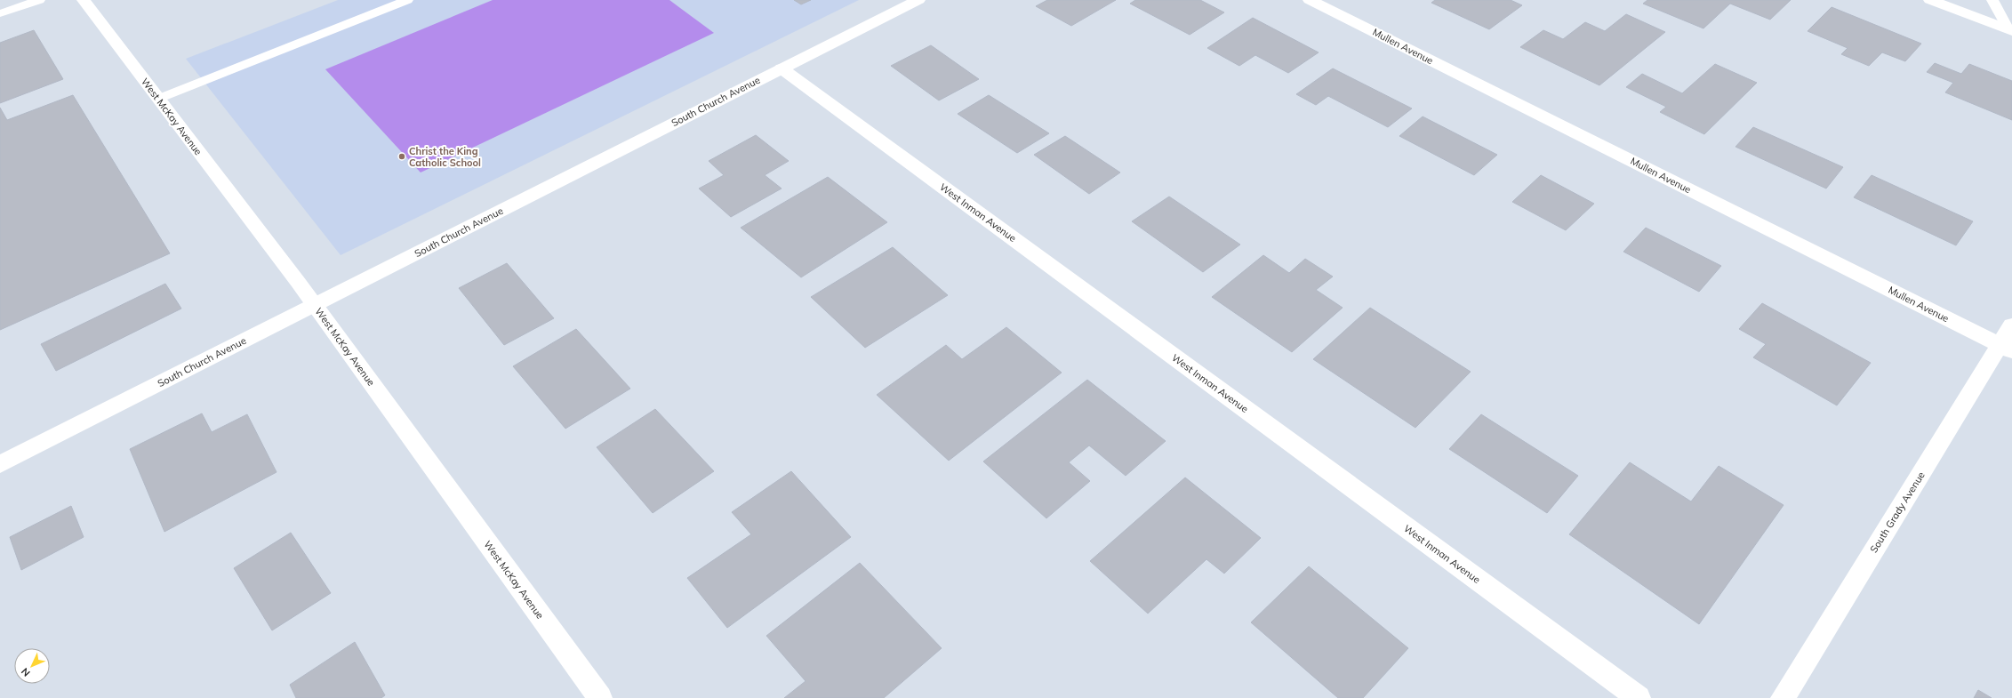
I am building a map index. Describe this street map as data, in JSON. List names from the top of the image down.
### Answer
{
  "streets": {
    "street": [
      "Mullen Avenue",
      "South Church Avenue",
      "West McKay Avenue",
      "West Inman Avenue",
      "South Grady Avenue"
    ]
  },
  "crossings": [
    ["Mullen Avenue", "South Grady Avenue"],
    ["South Church Avenue", "West McKay Avenue"],
    ["South Church Avenue", "West Inman Avenue"]
  ],
  "places": ["Christ the King Catholic School"],
  "north": "bottom left"
}
